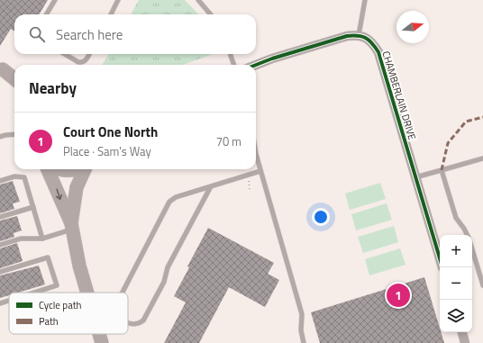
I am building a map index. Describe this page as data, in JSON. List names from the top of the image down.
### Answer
{
  "streets": {
    "street": ["CHAMBERLAIN DRIVE"]
  },
  "legend": ["Cycle path", "Path"],
  "north": "right",
  "page": {
    "search": "Search here",
    "heading": "Nearby",
    "list": [
      {
        "mark": "1",
        "name": "Court One North",
        "note": "Place · Sam's Way",
        "value": "70 m"
      }
    ],
    "map_buttons": ["+", "−"],
    "pins": "1"
  }
}
